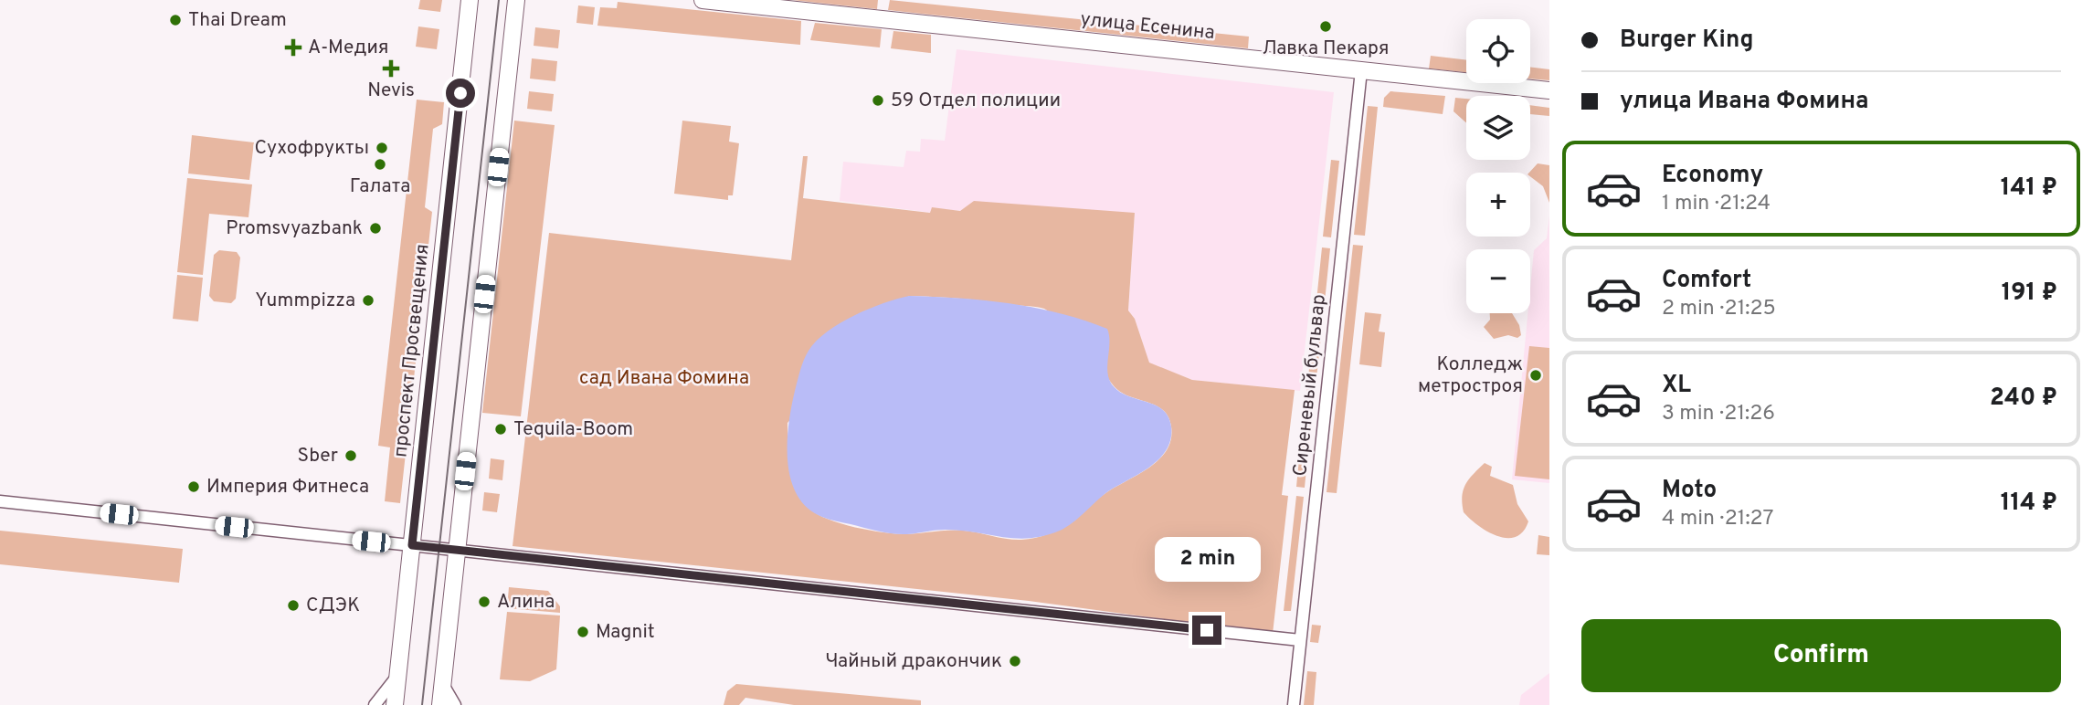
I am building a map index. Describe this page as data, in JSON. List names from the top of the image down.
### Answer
{
  "streets": {
    "main road": ["улица Есенина", "проспект Просвещения"],
    "street": ["Сиреневый бульвар"]
  },
  "crossings": [
    ["улица Есенина", "Сиреневый бульвар"]
  ],
  "parks": ["сад Ивана Фомина"],
  "places": {
    "other": [
      "Thai Dream",
      "Лавка Пекаря",
      "59 Отдел полиции",
      "Сухофрукты",
      "Галата",
      "Promsvyazbank",
      "Yummpizza",
      "Колледж метростроя",
      "Tequila-Boom",
      "Sber",
      "Империя Фитнеса",
      "Алина",
      "СДЭК",
      "Magnit",
      "Чайный дракончик"
    ],
    "health": ["А-Медия", "Nevis"]
  },
  "page": {
    "banner": ["Burger King", "улица Ивана Фомина"],
    "map_buttons": ["+", "−"],
    "list": [
      {
        "name": "Economy",
        "note": "1 min · 21:24",
        "value": "141 ₽"
      },
      {
        "name": "Comfort",
        "note": "2 min · 21:25",
        "value": "191 ₽"
      },
      {
        "name": "XL",
        "note": "3 min · 21:26",
        "value": "240 ₽"
      },
      {
        "name": "Moto",
        "note": "4 min · 21:27",
        "value": "114 ₽"
      }
    ],
    "bubble": "2 min",
    "buttons": "Confirm"
  }
}
